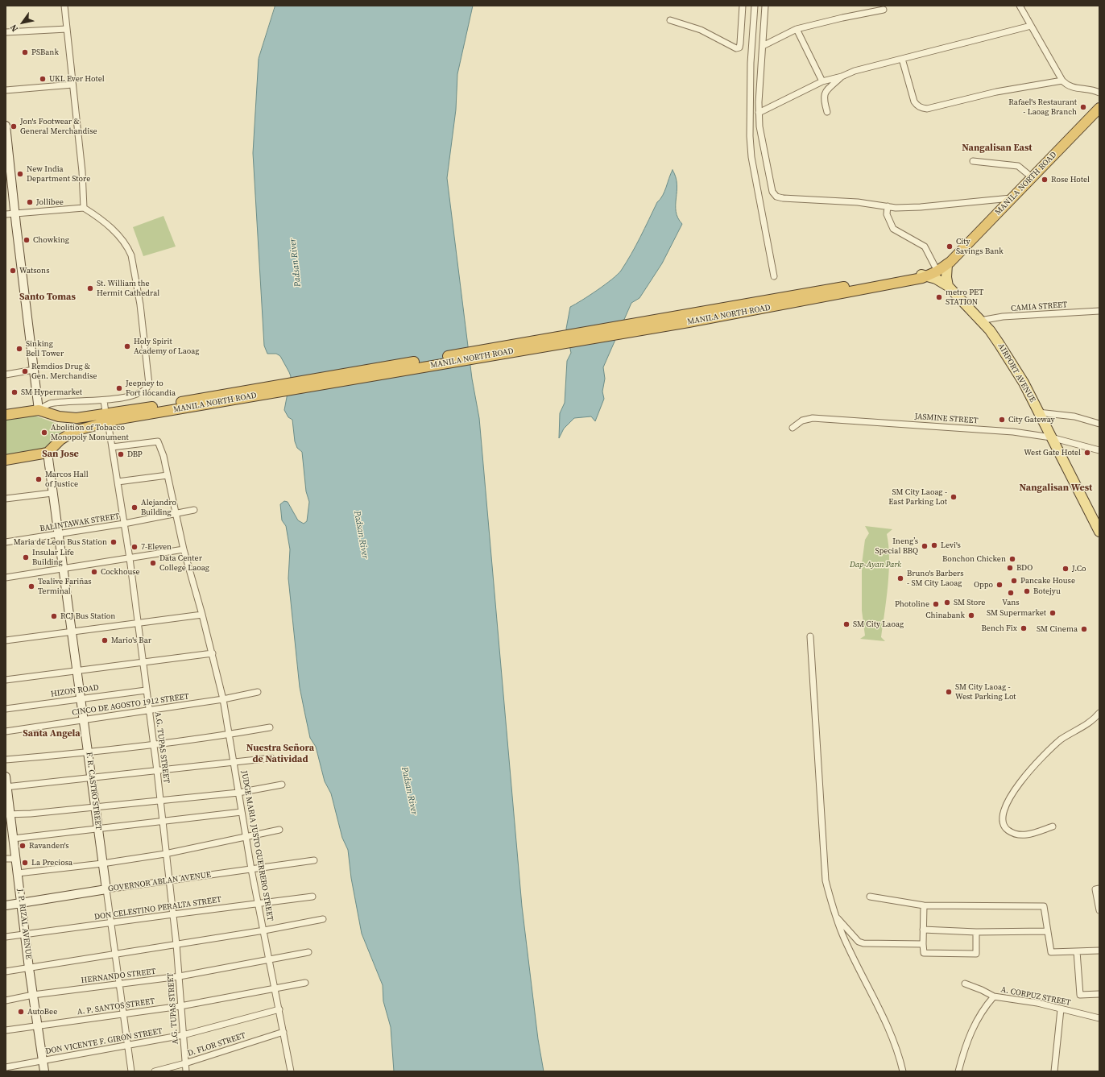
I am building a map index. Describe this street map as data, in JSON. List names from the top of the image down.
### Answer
{
  "streets": {
    "highway": ["MANILA NORTH ROAD"],
    "main road": [
      "AIRPORT AVENUE",
      "F. R. CASTRO STREET",
      "GOVERNOR ABLAN AVENUE",
      "J. P. RIZAL AVENUE"
    ],
    "street": [
      "CAMIA STREET",
      "JASMINE STREET",
      "BALINTAWAK STREET",
      "HIZON ROAD",
      "CINCO DE AGOSTO 1912 STREET",
      "A.G. TUPAS STREET",
      "JUDGE MARIA JUSTO GUERRERO STREET",
      "DON CELESTINO PERALTA STREET",
      "HERNANDO STREET",
      "A. CORPUZ STREET",
      "A. P. SANTOS STREET",
      "DON VICENTE F. GIRON STREET",
      "D. FLOR STREET"
    ]
  },
  "crossings": [
    ["MANILA NORTH ROAD", "AIRPORT AVENUE"],
    ["MANILA NORTH ROAD", "F. R. CASTRO STREET"],
    ["CAMIA STREET", "AIRPORT AVENUE"],
    ["AIRPORT AVENUE", "JASMINE STREET"],
    ["BALINTAWAK STREET", "A.G. TUPAS STREET"],
    ["BALINTAWAK STREET", "F. R. CASTRO STREET"],
    ["BALINTAWAK STREET", "JUDGE MARIA JUSTO GUERRERO STREET"],
    ["HIZON ROAD", "A.G. TUPAS STREET"],
    ["HIZON ROAD", "F. R. CASTRO STREET"],
    ["CINCO DE AGOSTO 1912 STREET", "A.G. TUPAS STREET"],
    ["CINCO DE AGOSTO 1912 STREET", "F. R. CASTRO STREET"],
    ["CINCO DE AGOSTO 1912 STREET", "JUDGE MARIA JUSTO GUERRERO STREET"],
    ["A.G. TUPAS STREET", "JUDGE MARIA JUSTO GUERRERO STREET"],
    ["A.G. TUPAS STREET", "GOVERNOR ABLAN AVENUE"],
    ["A.G. TUPAS STREET", "DON CELESTINO PERALTA STREET"],
    ["A.G. TUPAS STREET", "HERNANDO STREET"],
    ["A.G. TUPAS STREET", "A. P. SANTOS STREET"],
    ["A.G. TUPAS STREET", "DON VICENTE F. GIRON STREET"],
    ["A.G. TUPAS STREET", "D. FLOR STREET"],
    ["F. R. CASTRO STREET", "GOVERNOR ABLAN AVENUE"],
    ["F. R. CASTRO STREET", "DON CELESTINO PERALTA STREET"],
    ["F. R. CASTRO STREET", "HERNANDO STREET"],
    ["F. R. CASTRO STREET", "A. P. SANTOS STREET"],
    ["F. R. CASTRO STREET", "DON VICENTE F. GIRON STREET"],
    ["JUDGE MARIA JUSTO GUERRERO STREET", "GOVERNOR ABLAN AVENUE"],
    ["JUDGE MARIA JUSTO GUERRERO STREET", "DON CELESTINO PERALTA STREET"],
    ["JUDGE MARIA JUSTO GUERRERO STREET", "HERNANDO STREET"],
    ["JUDGE MARIA JUSTO GUERRERO STREET", "A. P. SANTOS STREET"],
    ["JUDGE MARIA JUSTO GUERRERO STREET", "DON VICENTE F. GIRON STREET"],
    ["JUDGE MARIA JUSTO GUERRERO STREET", "D. FLOR STREET"],
    ["GOVERNOR ABLAN AVENUE", "J. P. RIZAL AVENUE"],
    ["DON CELESTINO PERALTA STREET", "J. P. RIZAL AVENUE"],
    ["J. P. RIZAL AVENUE", "HERNANDO STREET"],
    ["J. P. RIZAL AVENUE", "A. P. SANTOS STREET"],
    ["J. P. RIZAL AVENUE", "DON VICENTE F. GIRON STREET"]
  ],
  "districts": [
    "Nangalisan East",
    "Santo Tomas",
    "San Jose",
    "Nangalisan West",
    "Santa Angela",
    "Nuestra Señora de Natividad"
  ],
  "water": ["Padsan River"],
  "parks": ["Dap-Ayan Park"],
  "places": [
    "PSBank",
    "UKL Ever Hotel",
    "Rafael's Restaurant - Laoag Branch",
    "Jon's Footwear & General Merchandise",
    "New India Department Store",
    "Rose Hotel",
    "Jollibee",
    "Chowking",
    "City Savings Bank",
    "Watsons",
    "St. William the Hermit Cathedral",
    "metro PET STATION",
    "Holy Spirit Academy of Laoag",
    "Sinking Bell Tower",
    "Remdios Drug & Gen. Merchandise",
    "Jeepney to Fort ilocandia",
    "SM Hypermarket",
    "City Gateway",
    "Abolition of Tobacco Monopoly Monument",
    "West Gate Hotel",
    "DBP",
    "Marcos Hall of Justice",
    "SM City Laoag - East Parking Lot",
    "Alejandro Building",
    "Maria de Leon Bus Station",
    "Levi's",
    "Ineng’s Special BBQ",
    "7-Eleven",
    "Insular Life Building",
    "Bonchon Chicken",
    "Data Center College Laoag",
    "BDO",
    "J.Co",
    "Cockhouse",
    "Bruno's Barbers - SM City Laoag",
    "Pancake House",
    "Oppo",
    "Tealive Fariñas Terminal",
    "Botejyu",
    "Vans",
    "SM Store",
    "Photoline",
    "SM Supermarket",
    "Chinabank",
    "RCJ Bus Station",
    "SM City Laoag",
    "Bench Fix",
    "SM Cinema",
    "Mario's Bar",
    "SM City Laoag - West Parking Lot",
    "Ravanden's",
    "La Preciosa",
    "AutoBee"
  ],
  "north": "bottom left"
}
